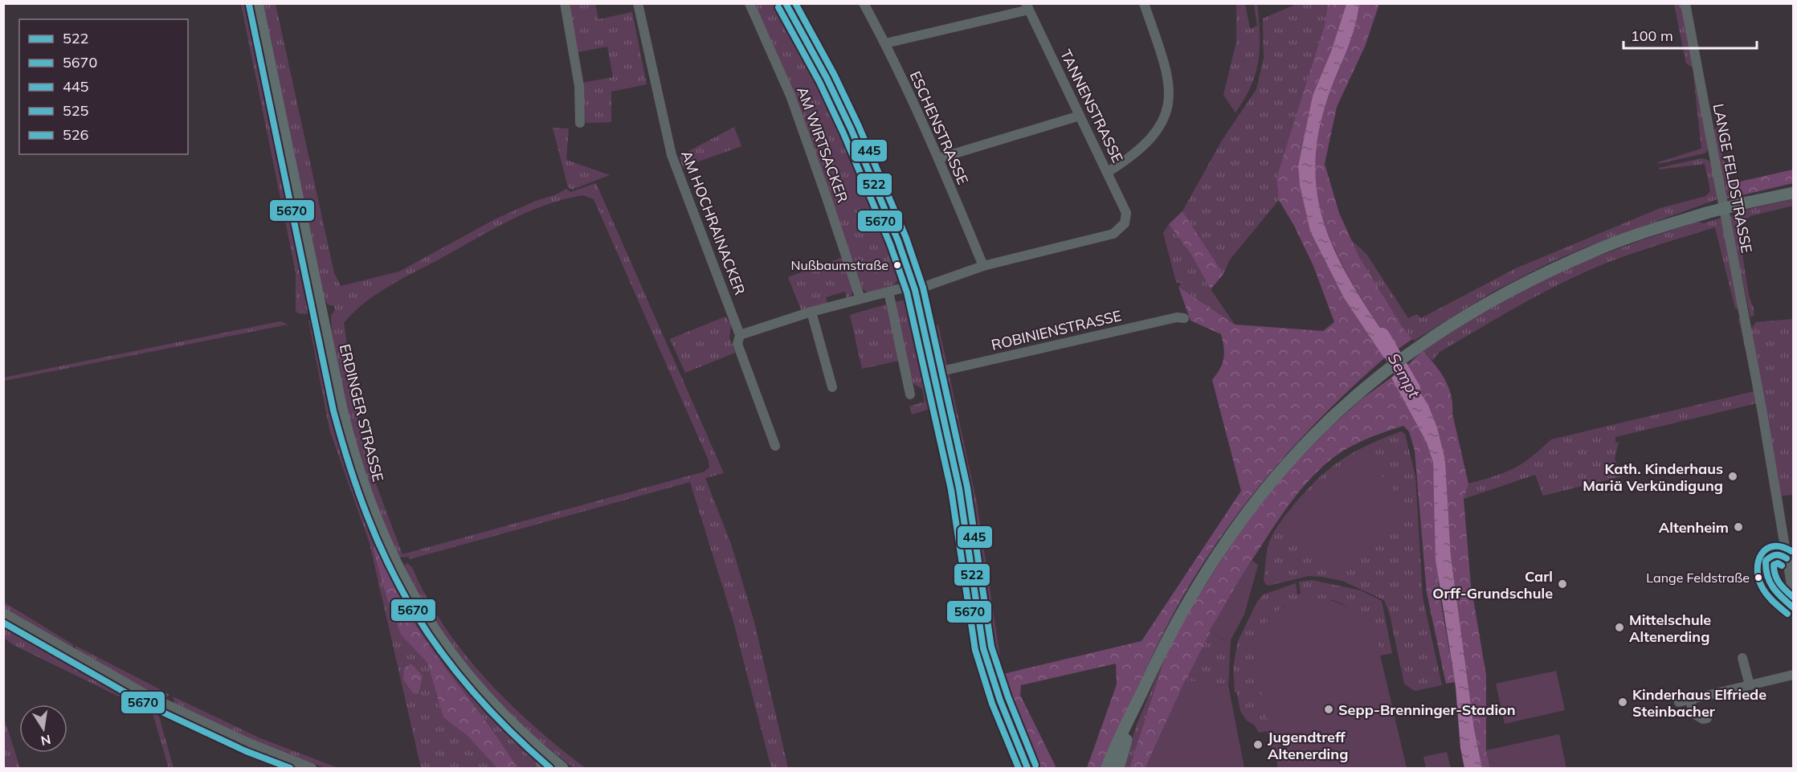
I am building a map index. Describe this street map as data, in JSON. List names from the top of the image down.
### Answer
{
  "streets": {
    "main road": ["ERDINGER STRASSE"],
    "street": [
      "TANNENSTRASSE",
      "ESCHENSTRASSE",
      "AM WIRTSACKER",
      "LANGE FELDSTRASSE",
      "AM HOCHRAINACKER",
      "ROBINIENSTRASSE"
    ]
  },
  "crossings": [
    ["TANNENSTRASSE", "ESCHENSTRASSE"]
  ],
  "water": ["Sempt"],
  "places": [
    "Nußbaumstraße",
    "Kath. Kinderhaus Mariä Verkündigung",
    "Altenheim",
    "Lange Feldstraße",
    "Carl Orff-Grundschule",
    "Mittelschule Altenerding",
    "Kinderhaus Elfriede Steinbacher",
    "Sepp-Brenninger-Stadion",
    "Jugendtreff Altenerding"
  ],
  "lines": [
    "transit line 522",
    "transit line 445",
    "transit line 5670",
    "transit line 525",
    "transit line 526"
  ],
  "legend": [
    "522",
    "5670",
    "445",
    "525",
    "526"
  ],
  "scale_bar": "100 m",
  "north": "bottom"
}
